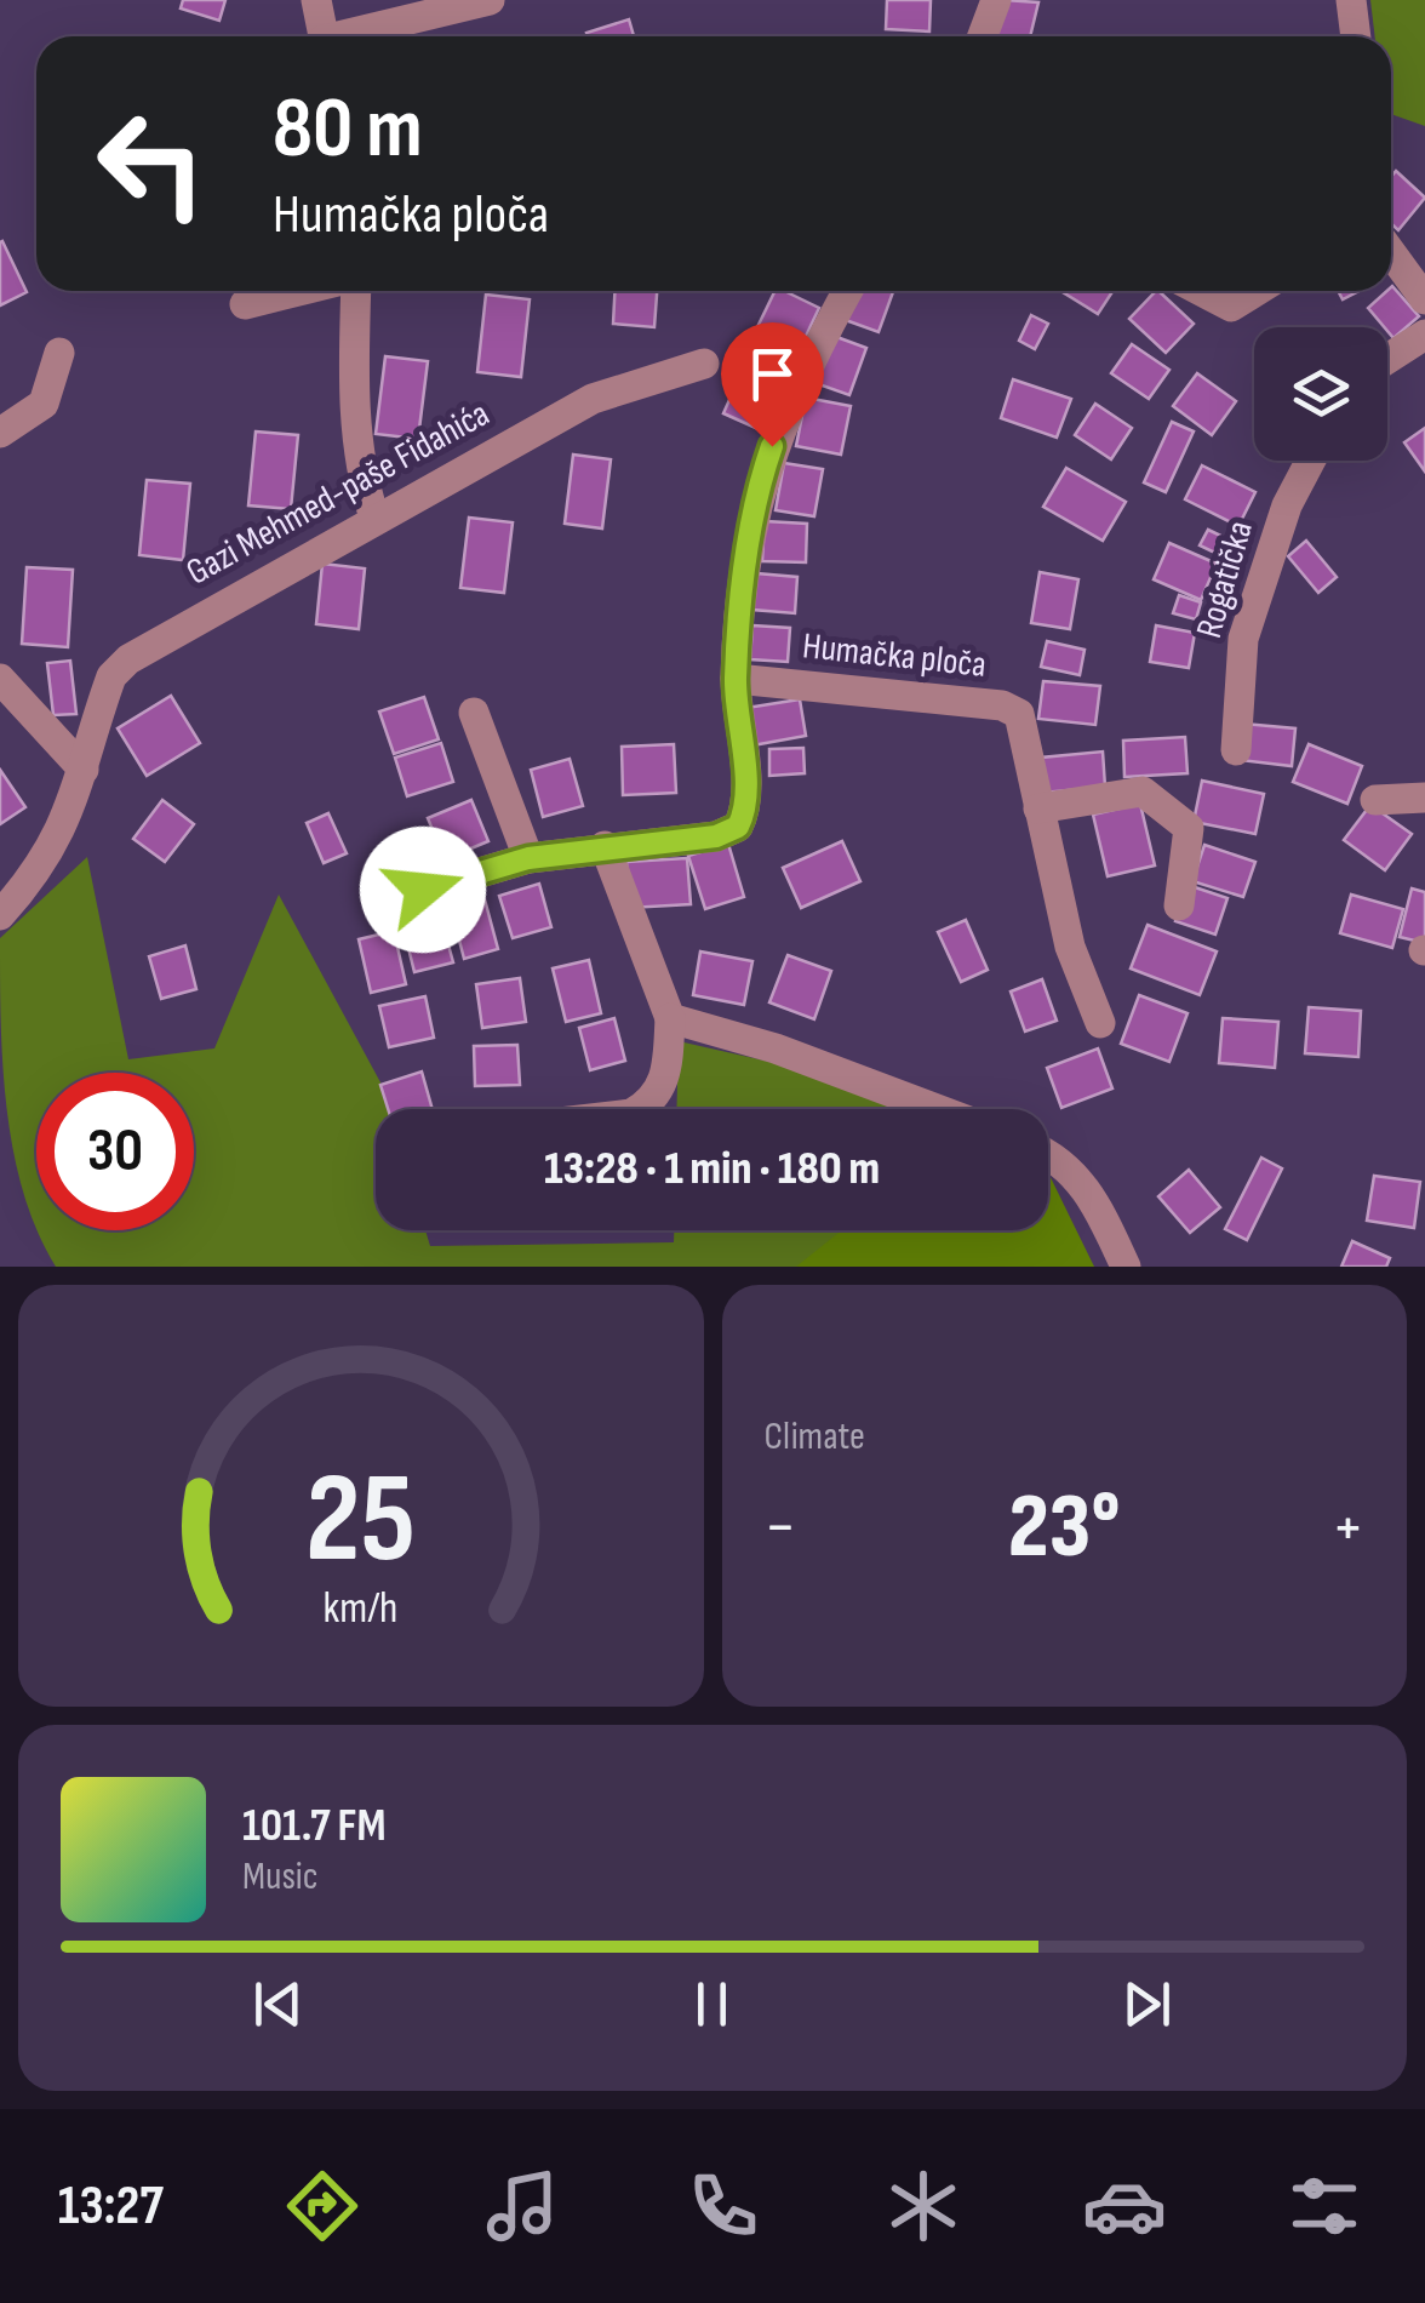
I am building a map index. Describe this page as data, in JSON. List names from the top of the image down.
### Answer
{
  "streets": {
    "street": ["Gazi Mehmed-paše Fidahića", "Rogatička", "Humačka ploča"]
  },
  "page": {
    "turn": ["80 m", "Humačka ploča"],
    "limit": "30",
    "trip": "13:28 · 1 min · 180 m",
    "tile": "Climate",
    "heat": ["−", "23°", "+"],
    "song": ["101.7 FM", "Music"],
    "tabs": "13:27",
    "gauge": ["25", "km/h"]
  }
}
